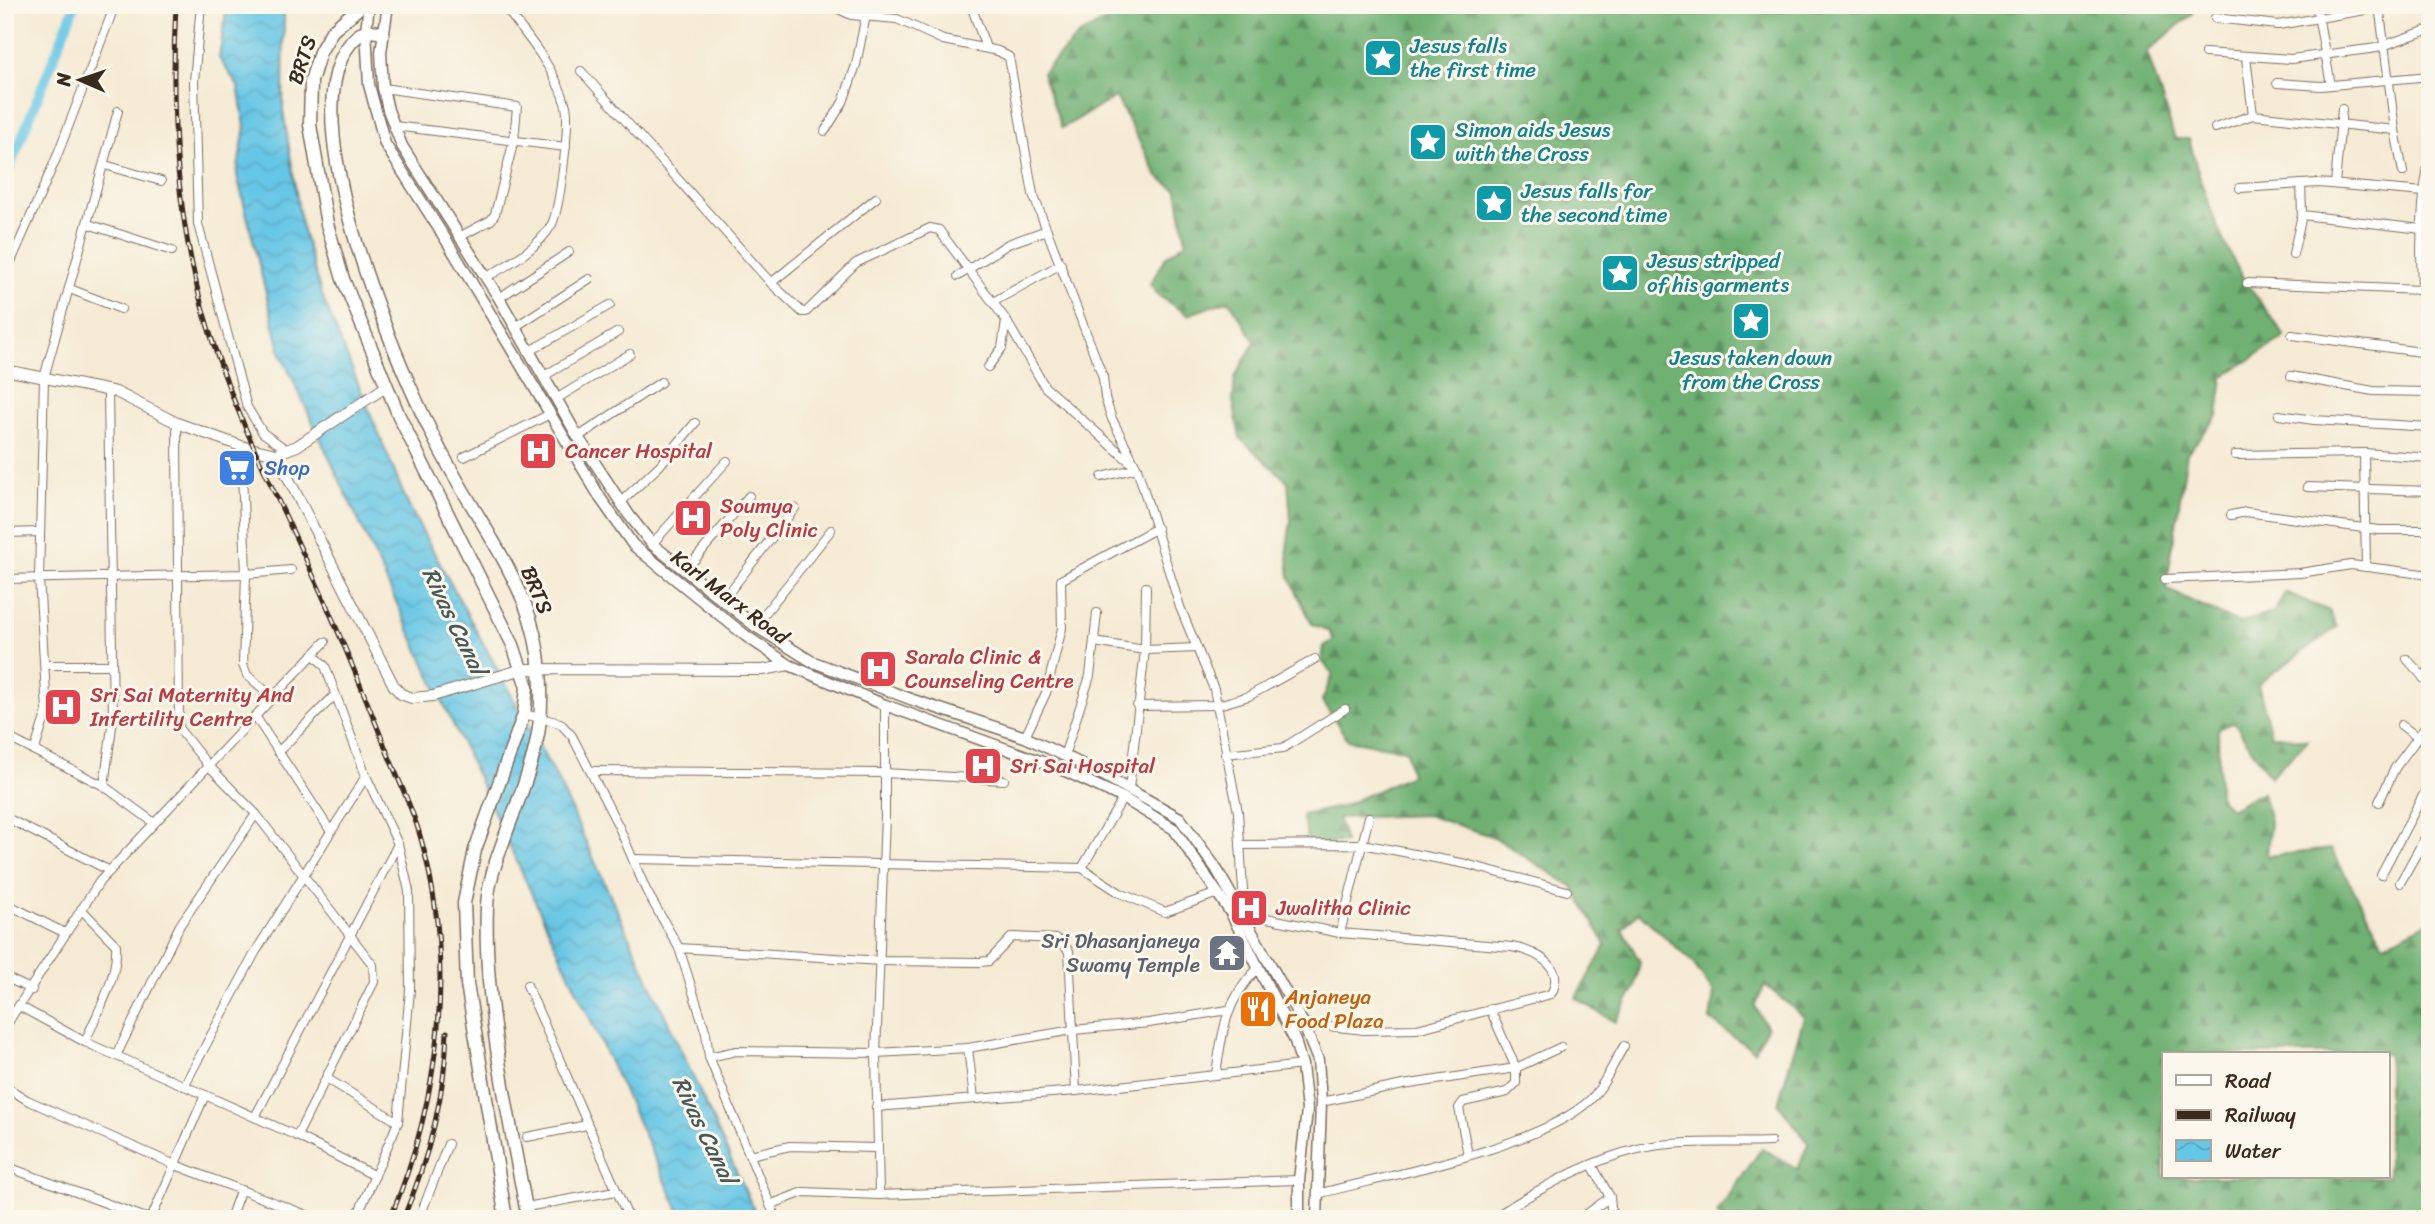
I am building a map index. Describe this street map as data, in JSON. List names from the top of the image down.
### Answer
{
  "streets": {
    "main road": ["BRTS", "Karl Marx Road"]
  },
  "crossings": [
    ["BRTS", "Karl Marx Road"]
  ],
  "water": ["Rivas Canal"],
  "places": {
    "place": [
      "Jesus falls the first time",
      "Simon aids Jesus with the Cross",
      "Jesus falls for the second time",
      "Jesus stripped of his garments",
      "Jesus taken down from the Cross"
    ],
    "hospital": [
      "Cancer Hospital",
      "Soumya Poly Clinic",
      "Sarala Clinic & Counseling Centre",
      "Sri Sai Maternity And Infertility Centre",
      "Sri Sai Hospital",
      "Jwalitha Clinic"
    ],
    "supermarket": ["Shop"],
    "temple": ["Sri Dhasanjaneya Swamy Temple"],
    "restaurant": ["Anjaneya Food Plaza"]
  },
  "legend": ["Road", "Railway", "Water"],
  "north": "left"
}
